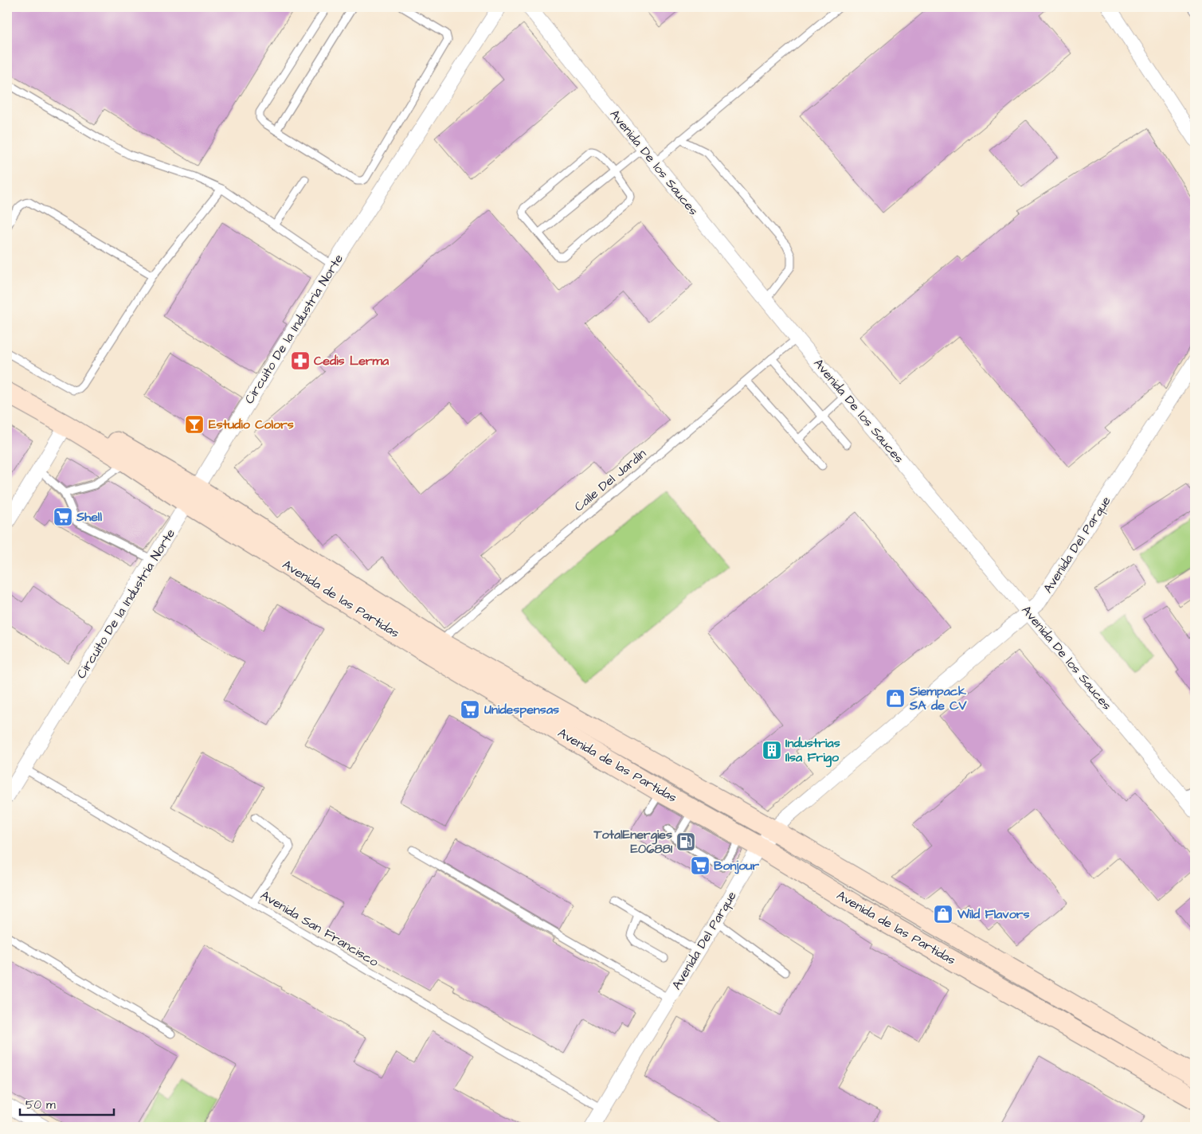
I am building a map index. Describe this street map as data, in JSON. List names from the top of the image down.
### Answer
{
  "streets": {
    "main road": ["Avenida de las Partidas"],
    "street": ["Avenida De los Sauces", "Circuito De la Industria Norte", "Avenida Del Parque"],
    "lane": ["Calle Del Jardín", "Avenida San Francisco"]
  },
  "crossings": [
    ["Avenida De los Sauces", "Calle Del Jardín"],
    ["Avenida De los Sauces", "Avenida Del Parque"],
    ["Circuito De la Industria Norte", "Avenida de las Partidas"],
    ["Circuito De la Industria Norte", "Avenida San Francisco"],
    ["Calle Del Jardín", "Avenida de las Partidas"],
    ["Avenida Del Parque", "Avenida de las Partidas"],
    ["Avenida Del Parque", "Avenida San Francisco"]
  ],
  "places": {
    "pharmacy": ["Cedis Lerma"],
    "bar": ["Estudio Colors"],
    "supermarket": ["Shell", "Unidespensas", "Bonjour"],
    "shop": ["Siempack SA de CV", "Wild Flavors"],
    "building": ["Industrias Ilsa Frigo"],
    "fuel station": ["TotalEnergies E06881"]
  },
  "scale_bar": "50 m"
}
